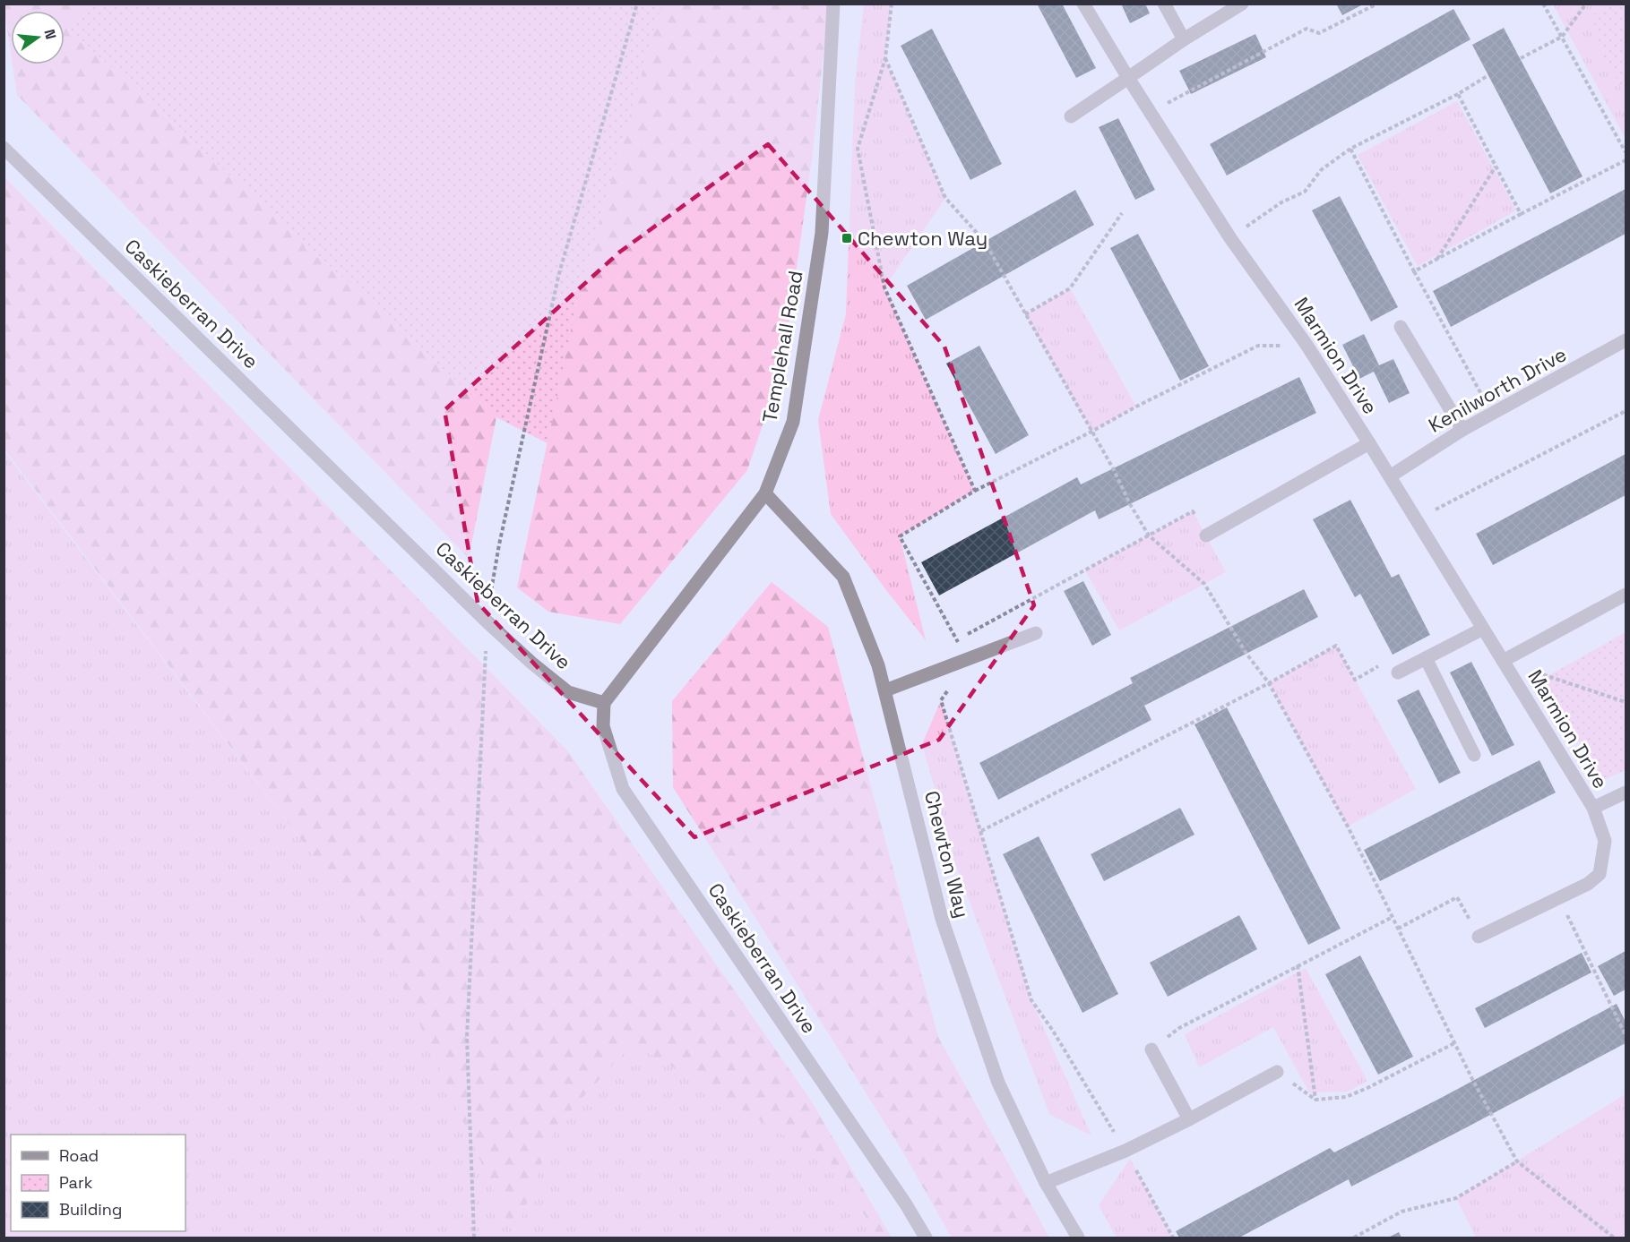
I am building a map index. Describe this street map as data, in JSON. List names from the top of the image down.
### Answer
{
  "streets": {
    "street": [
      "Caskieberran Drive",
      "Templehall Road",
      "Marmion Drive",
      "Kenilworth Drive",
      "Chewton Way"
    ]
  },
  "crossings": [
    ["Caskieberran Drive", "Templehall Road"],
    ["Templehall Road", "Chewton Way"],
    ["Marmion Drive", "Kenilworth Drive"]
  ],
  "places": {
    "transit": ["Chewton Way"]
  },
  "legend": ["Road", "Park", "Building"],
  "north": "right"
}
